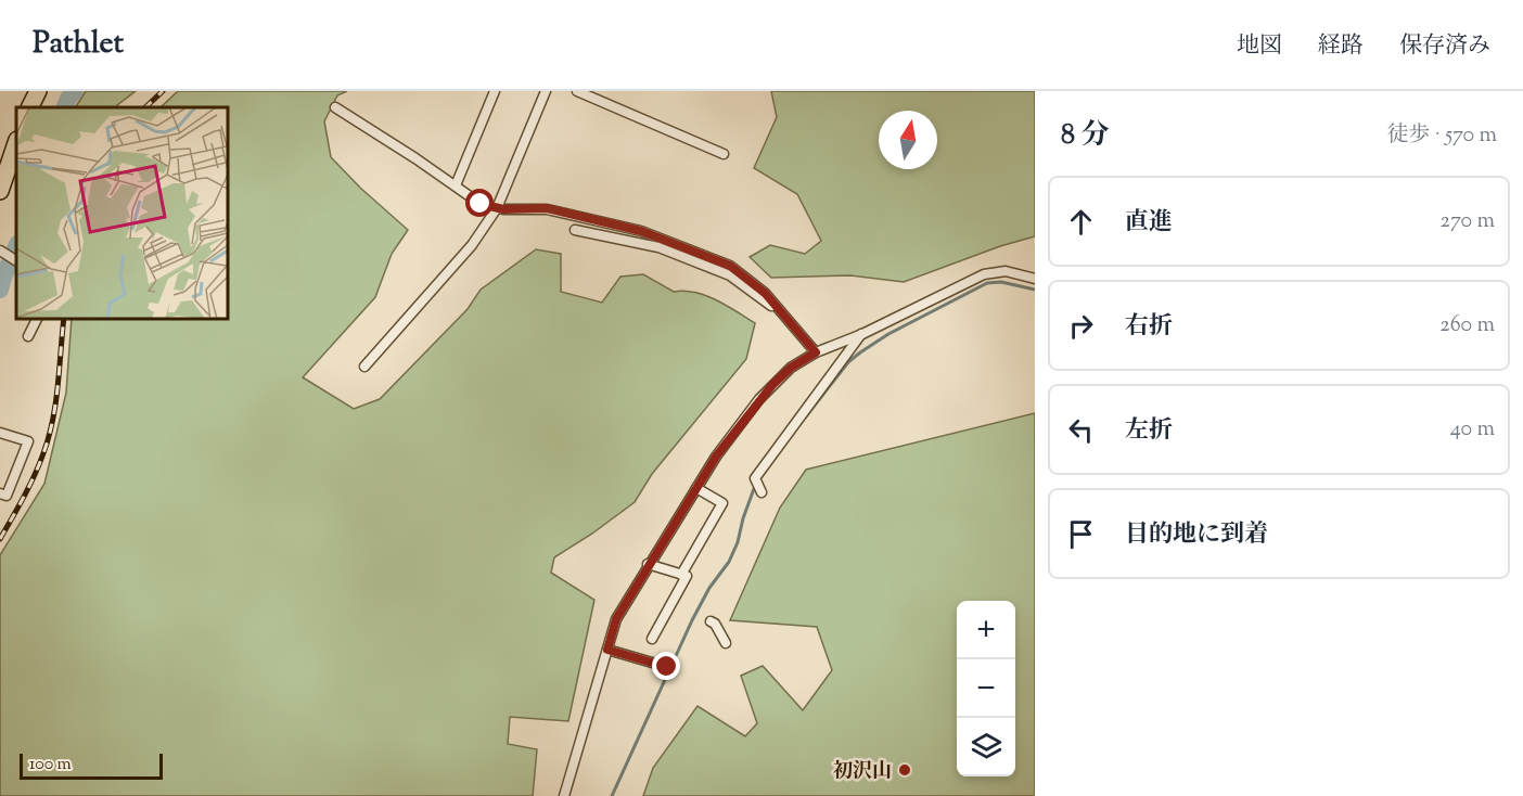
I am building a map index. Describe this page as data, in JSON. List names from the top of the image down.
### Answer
{
  "places": ["初沢山"],
  "scale_bar": "100 m",
  "north": "top",
  "page": {
    "header": "Pathlet",
    "nav": ["地図", "経路", "保存済み"],
    "heading": ["8 分", "徒歩 · 570 m"],
    "list": [
      ["直進", "270 m"],
      ["右折", "260 m"],
      ["左折", "40 m"],
      "目的地に到着"
    ],
    "map_buttons": ["+", "−"],
    "scale": "100 m"
  }
}
